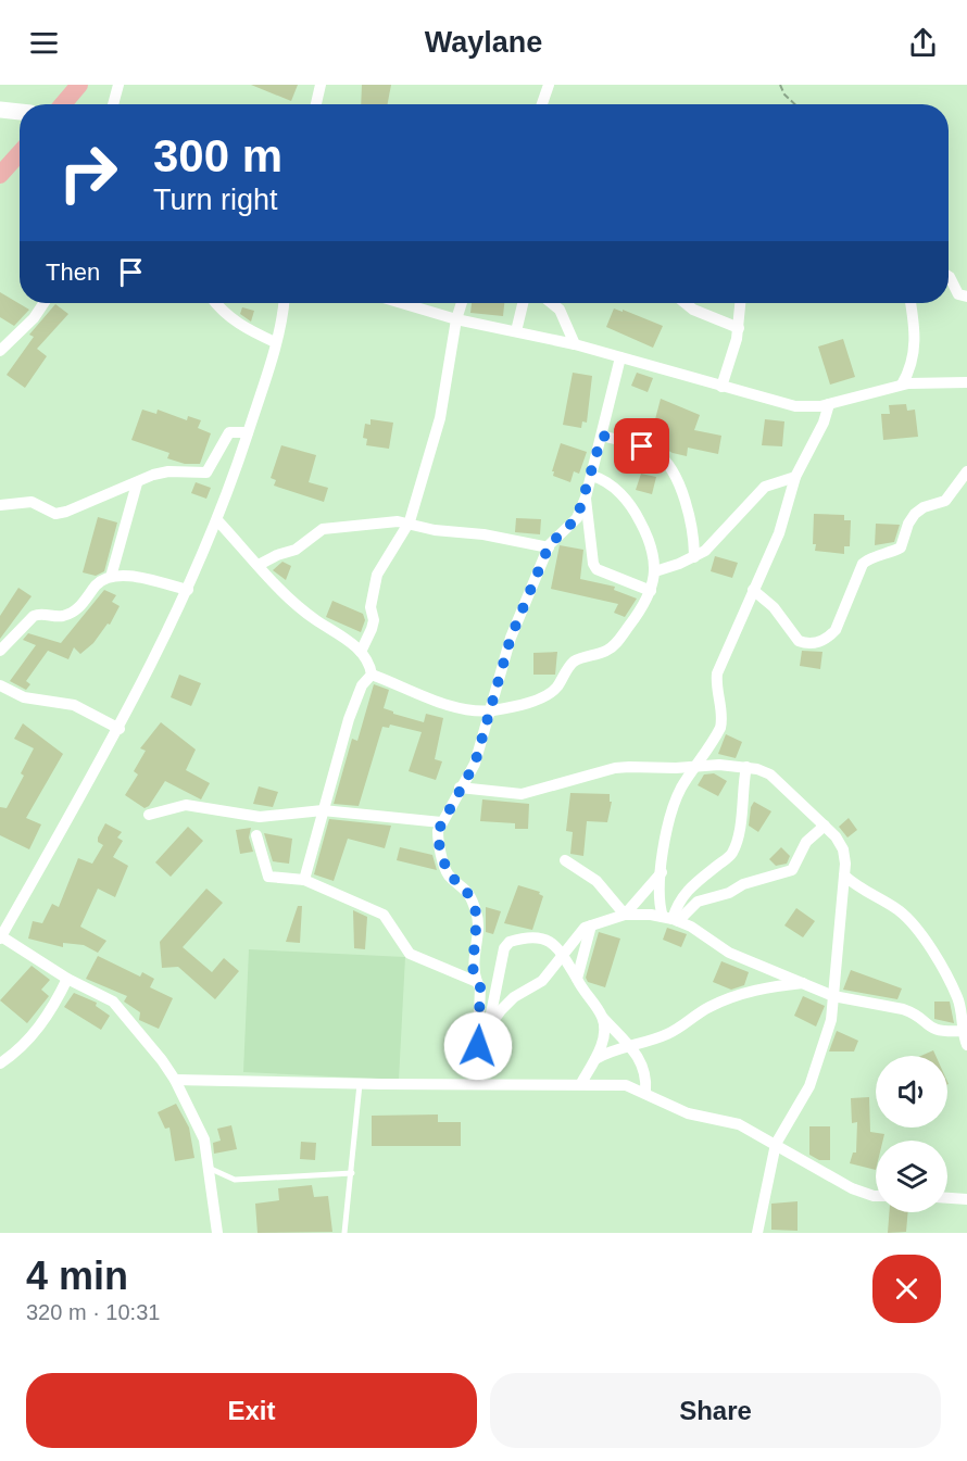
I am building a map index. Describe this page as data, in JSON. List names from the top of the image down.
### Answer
{
  "page": {
    "header": "Waylane",
    "turn": ["300 m", "Turn right"],
    "then": "Then",
    "heading": ["4 min", "320 m · 10:31"],
    "buttons": ["Exit", "Share"]
  }
}
